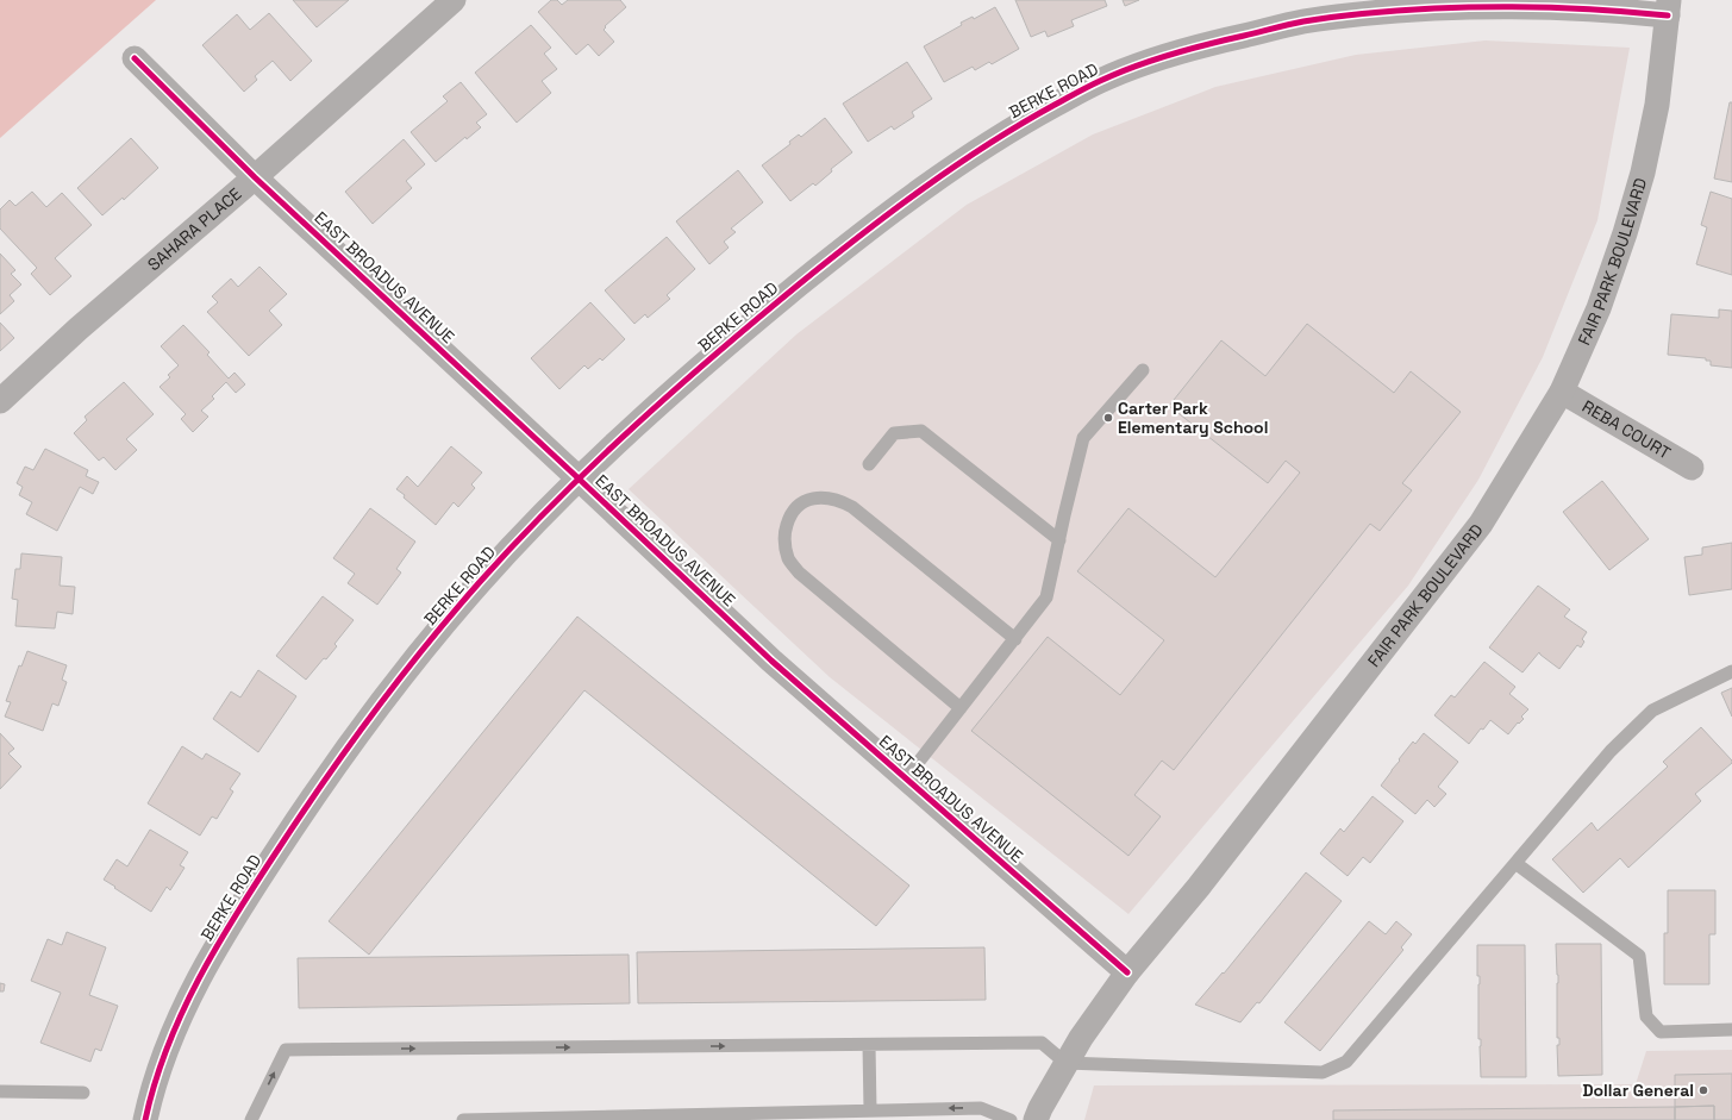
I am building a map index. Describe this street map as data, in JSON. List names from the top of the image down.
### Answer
{
  "streets": {
    "street": [
      "BERKE ROAD",
      "SAHARA PLACE",
      "FAIR PARK BOULEVARD",
      "EAST BROADUS AVENUE",
      "REBA COURT"
    ]
  },
  "crossings": [
    ["BERKE ROAD", "FAIR PARK BOULEVARD"],
    ["BERKE ROAD", "EAST BROADUS AVENUE"],
    ["SAHARA PLACE", "EAST BROADUS AVENUE"],
    ["FAIR PARK BOULEVARD", "EAST BROADUS AVENUE"],
    ["FAIR PARK BOULEVARD", "REBA COURT"]
  ],
  "places": ["Carter Park Elementary School", "Dollar General"]
}
